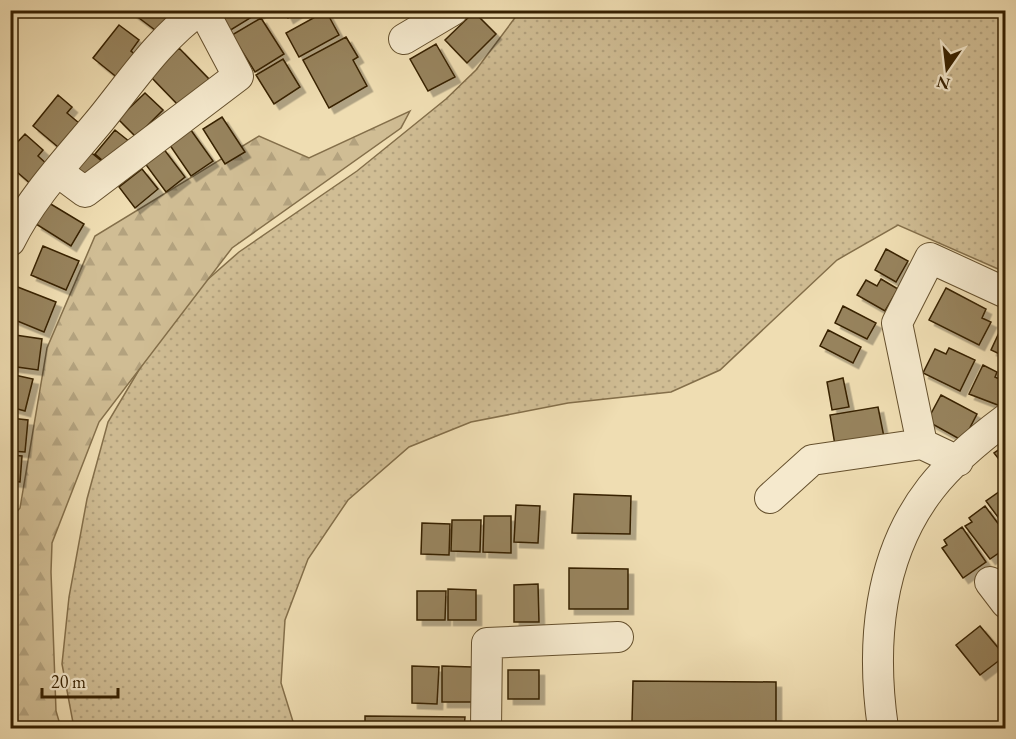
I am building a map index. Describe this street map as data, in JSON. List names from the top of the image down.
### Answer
{
  "scale_bar": "20 m",
  "north": "bottom"
}
